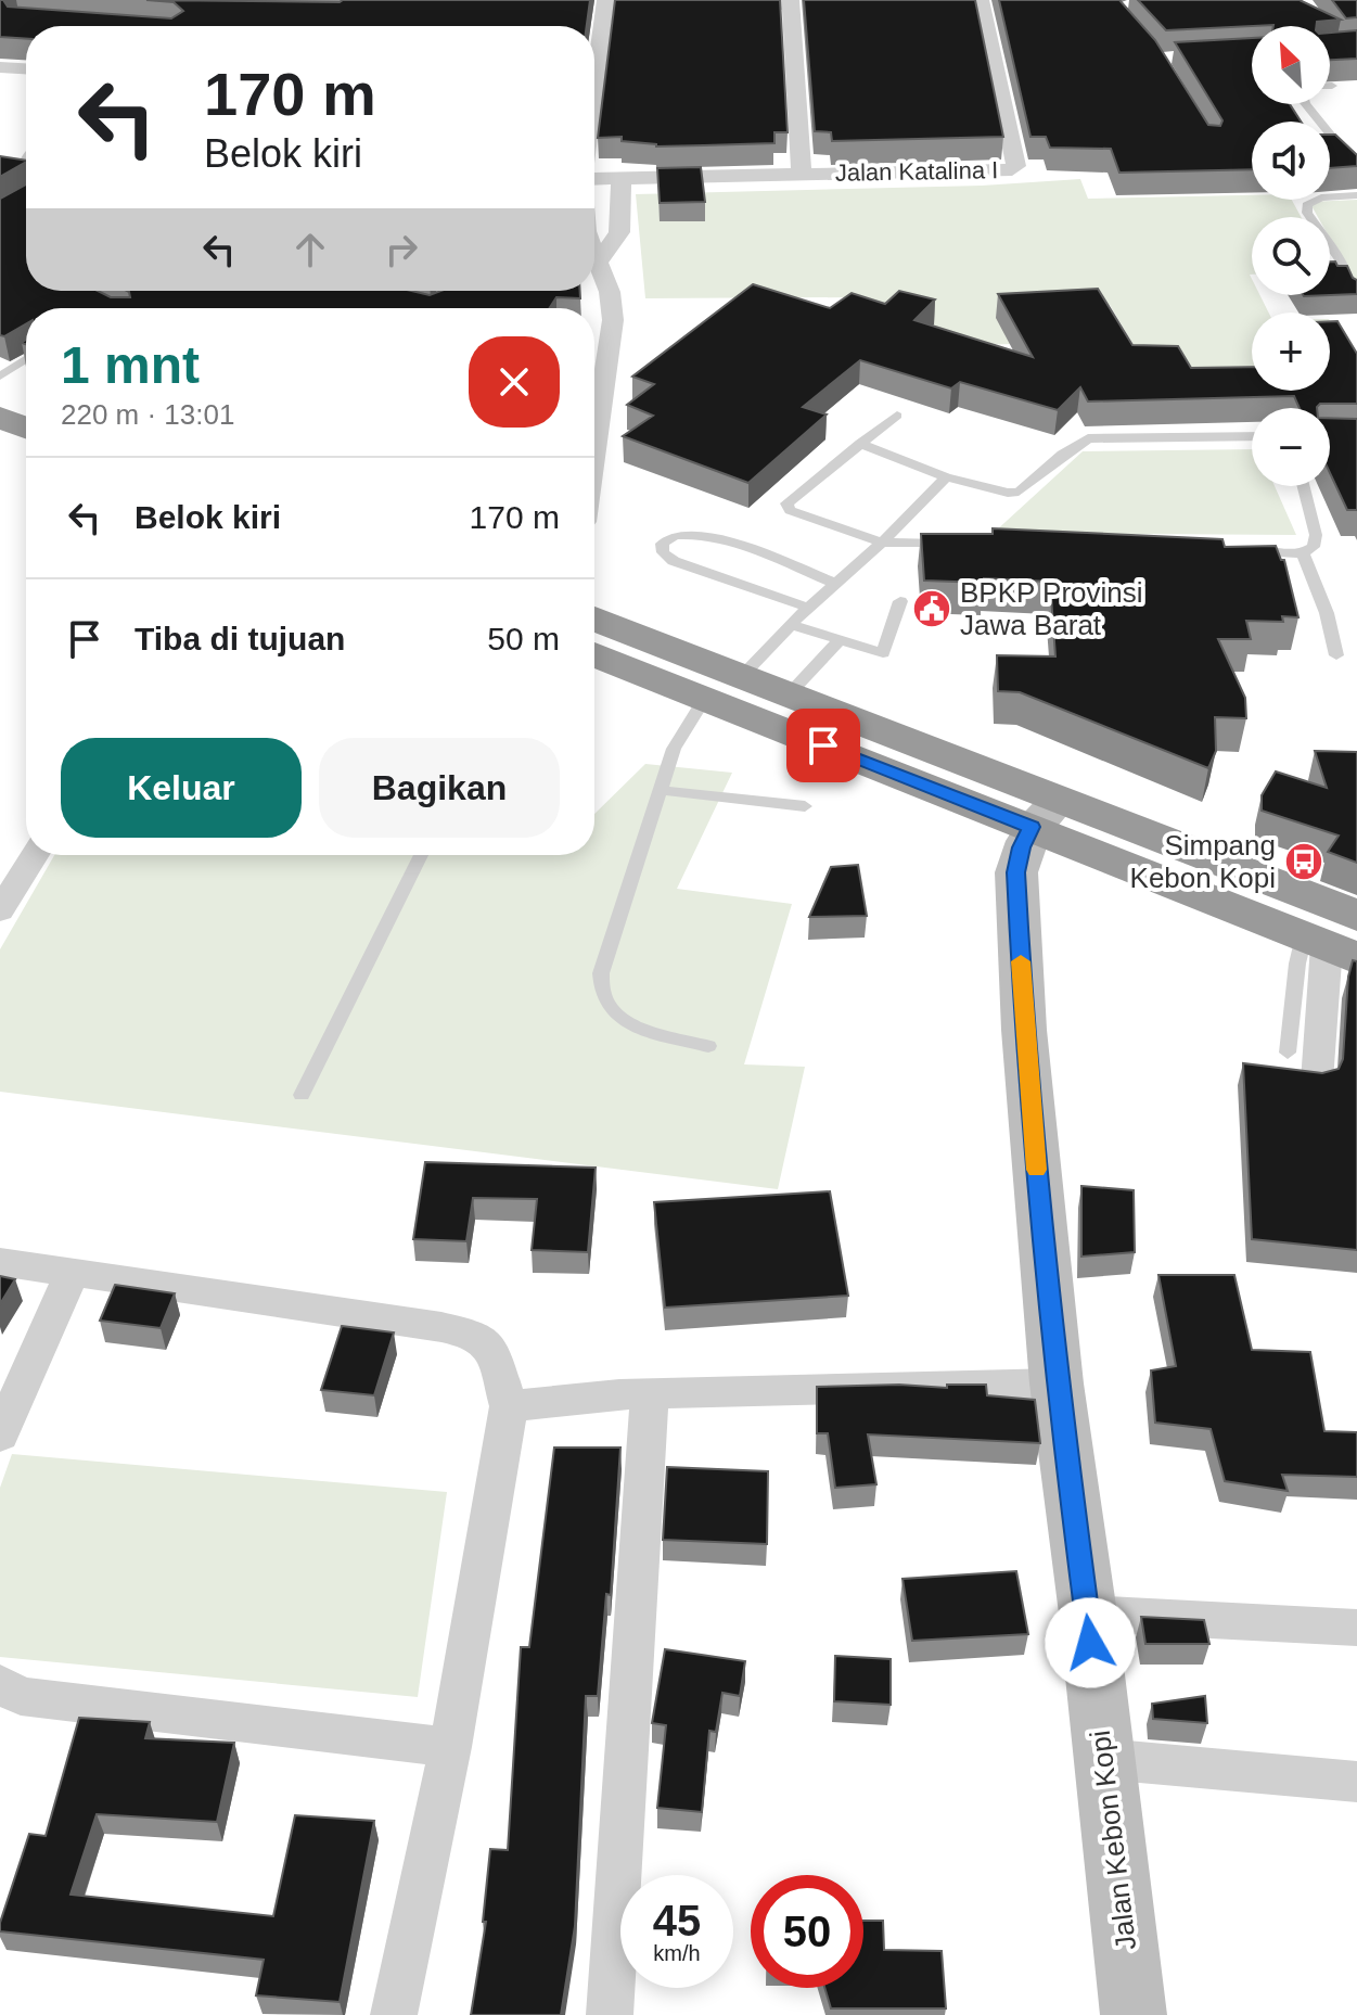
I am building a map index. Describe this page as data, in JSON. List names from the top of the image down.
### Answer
{
  "streets": {
    "main road": ["Jalan Kebon Kopi"],
    "street": ["Jalan Katalina I"]
  },
  "places": {
    "public building": ["BPKP Provinsi Jawa Barat"],
    "bus stop": ["Simpang Kebon Kopi"]
  },
  "north": "top left",
  "page": {
    "map_buttons": ["+", "−"],
    "turn": ["170 m", "Belok kiri"],
    "heading": ["1 mnt", "220 m · 13:01"],
    "list": [
      {
        "name": "Belok kiri",
        "value": "170 m"
      },
      {
        "name": "Tiba di tujuan",
        "value": "50 m"
      }
    ],
    "buttons": ["Keluar", "Bagikan"],
    "speed": "45 km/h",
    "limit": "50"
  }
}
